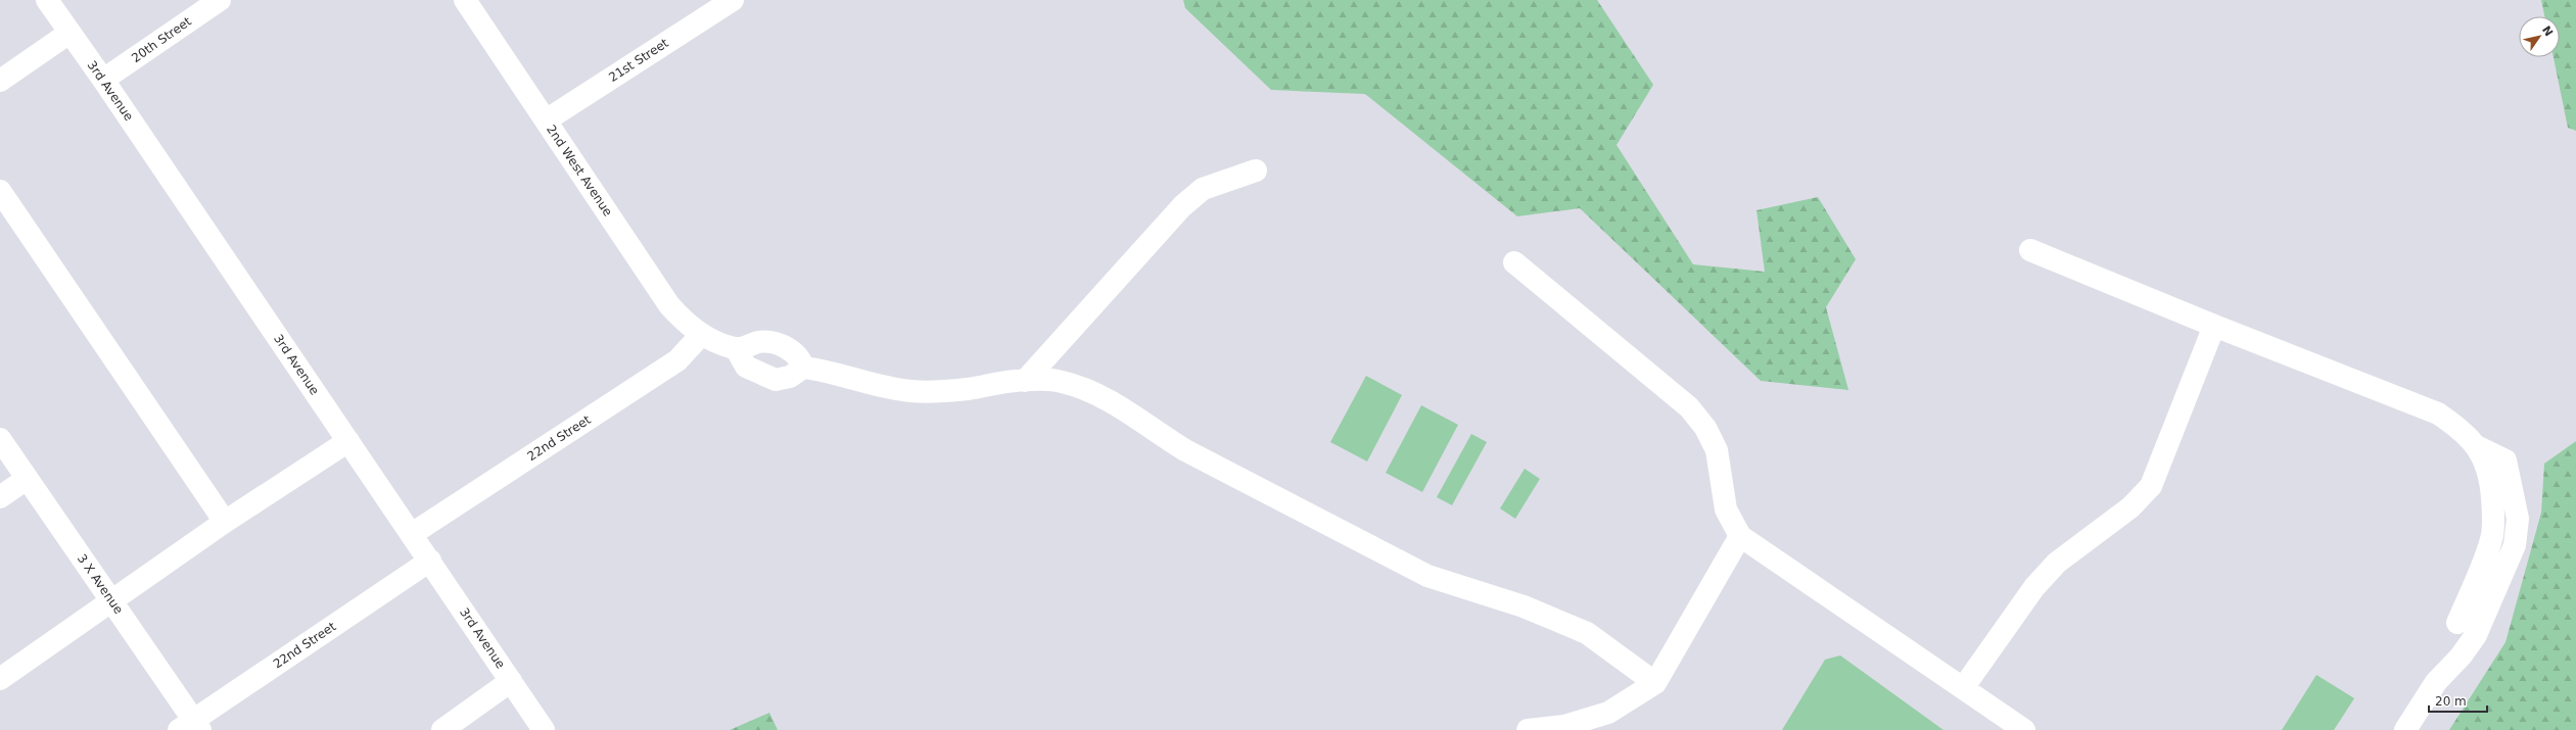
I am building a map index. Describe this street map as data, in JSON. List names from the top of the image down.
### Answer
{
  "streets": {
    "street": [
      "20th Street",
      "21st Street",
      "3rd Avenue",
      "2nd West Avenue",
      "22nd Street",
      "3 X Avenue"
    ]
  },
  "crossings": [
    ["20th Street", "3rd Avenue"],
    ["21st Street", "2nd West Avenue"],
    ["3rd Avenue", "22nd Street"],
    ["2nd West Avenue", "22nd Street"],
    ["22nd Street", "3 X Avenue"]
  ],
  "scale_bar": "20 m",
  "north": "top right"
}
